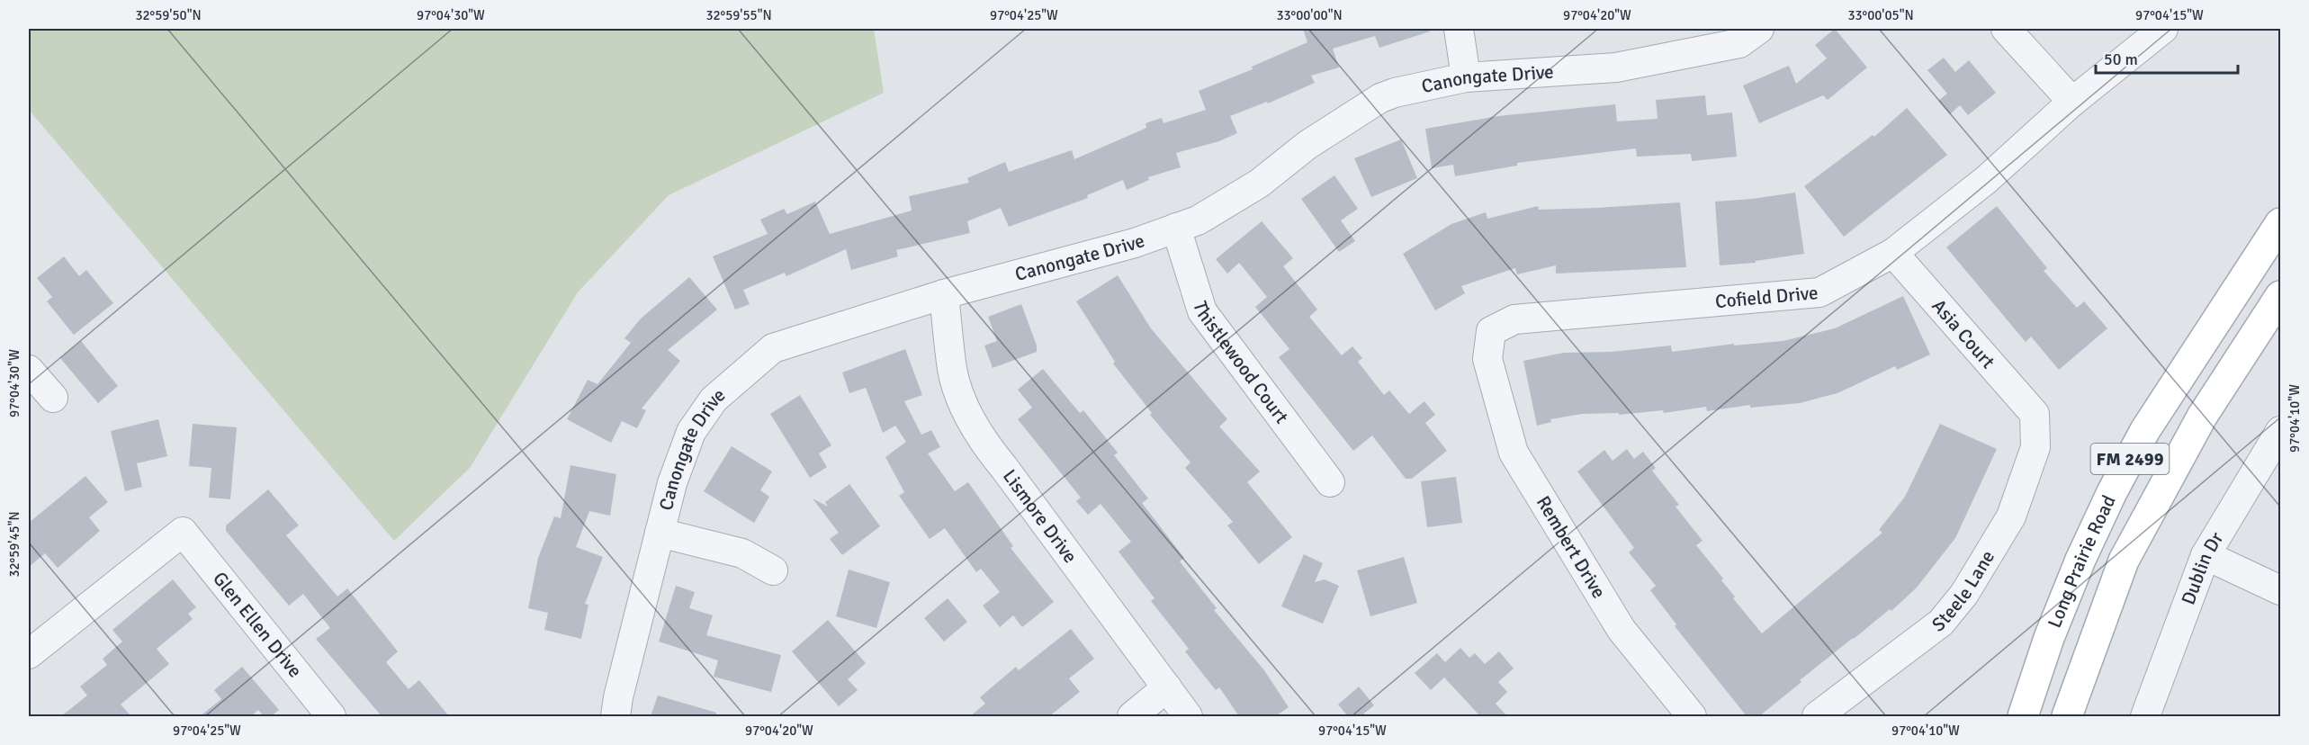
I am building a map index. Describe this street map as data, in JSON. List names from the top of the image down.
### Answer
{
  "streets": {
    "main road": ["FM 2499", "Long Prairie Road"],
    "street": [
      "Canongate Drive",
      "Cofield Drive",
      "Asia Court",
      "Thistlewood Court",
      "Lismore Drive",
      "Rembert Drive",
      "Dublin Dr",
      "Steele Lane",
      "Glen Ellen Drive"
    ]
  },
  "crossings": [
    ["Canongate Drive", "Thistlewood Court"],
    ["Canongate Drive", "Lismore Drive"],
    ["Cofield Drive", "Asia Court"],
    ["Cofield Drive", "Rembert Drive"],
    ["Asia Court", "Steele Lane"]
  ],
  "scale_bar": "50 m",
  "coordinates": [
    "32°59'50\"N",
    "97°04'30\"W",
    "32°59'55\"N",
    "97°04'25\"W",
    "33°00'00\"N",
    "97°04'20\"W",
    "33°00'05\"N",
    "97°04'15\"W",
    "97°04'10\"W",
    "32°59'45\"N"
  ]
}
